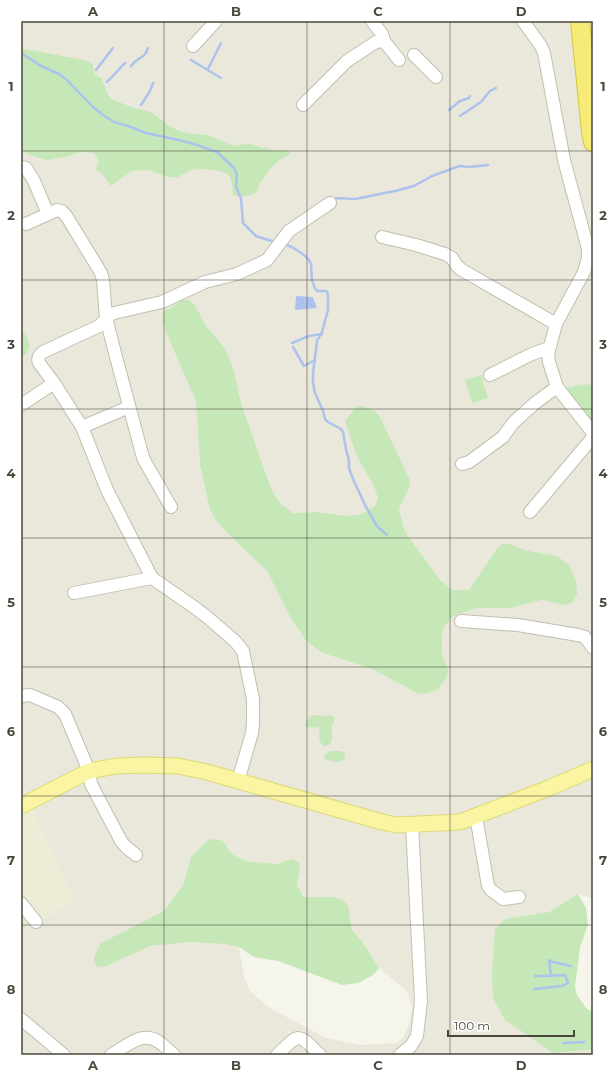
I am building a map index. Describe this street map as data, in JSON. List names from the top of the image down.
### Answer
{
  "scale_bar": "100 m",
  "grid": {
    "columns": [
      "A",
      "B",
      "C",
      "D"
    ],
    "rows": [
      "1",
      "2",
      "3",
      "4",
      "5",
      "6",
      "7",
      "8"
    ]
  }
}
